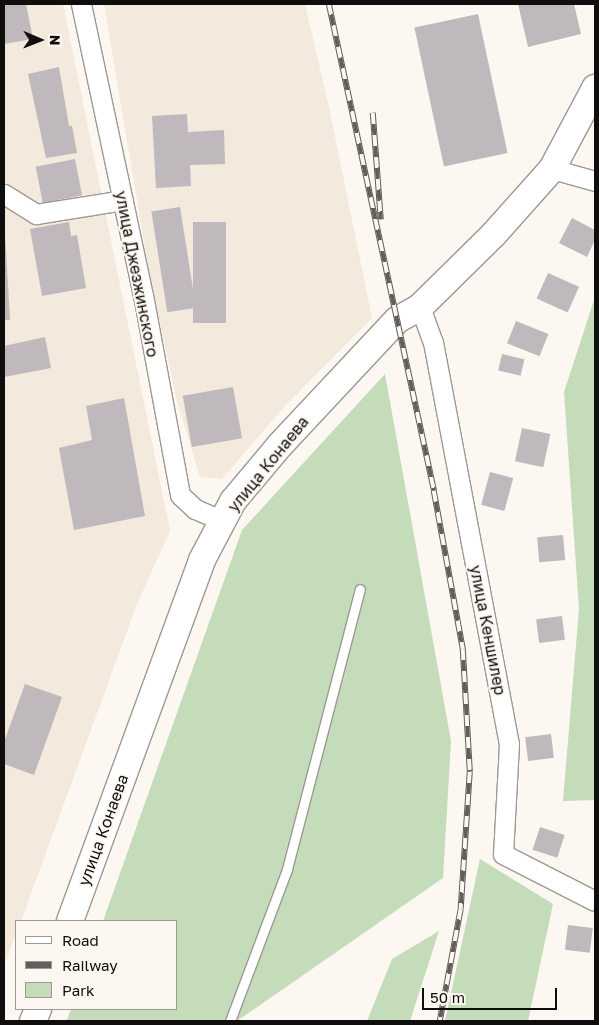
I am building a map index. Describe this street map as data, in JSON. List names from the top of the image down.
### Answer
{
  "streets": {
    "main road": ["улица Конаева"],
    "street": ["улица Джезжинского", "улица Кеншилер"]
  },
  "crossings": [
    ["улица Джезжинского", "улица Конаева"],
    ["улица Конаева", "улица Кеншилер"]
  ],
  "legend": ["Road", "Railway", "Park"],
  "scale_bar": "50 m",
  "north": "right"
}
